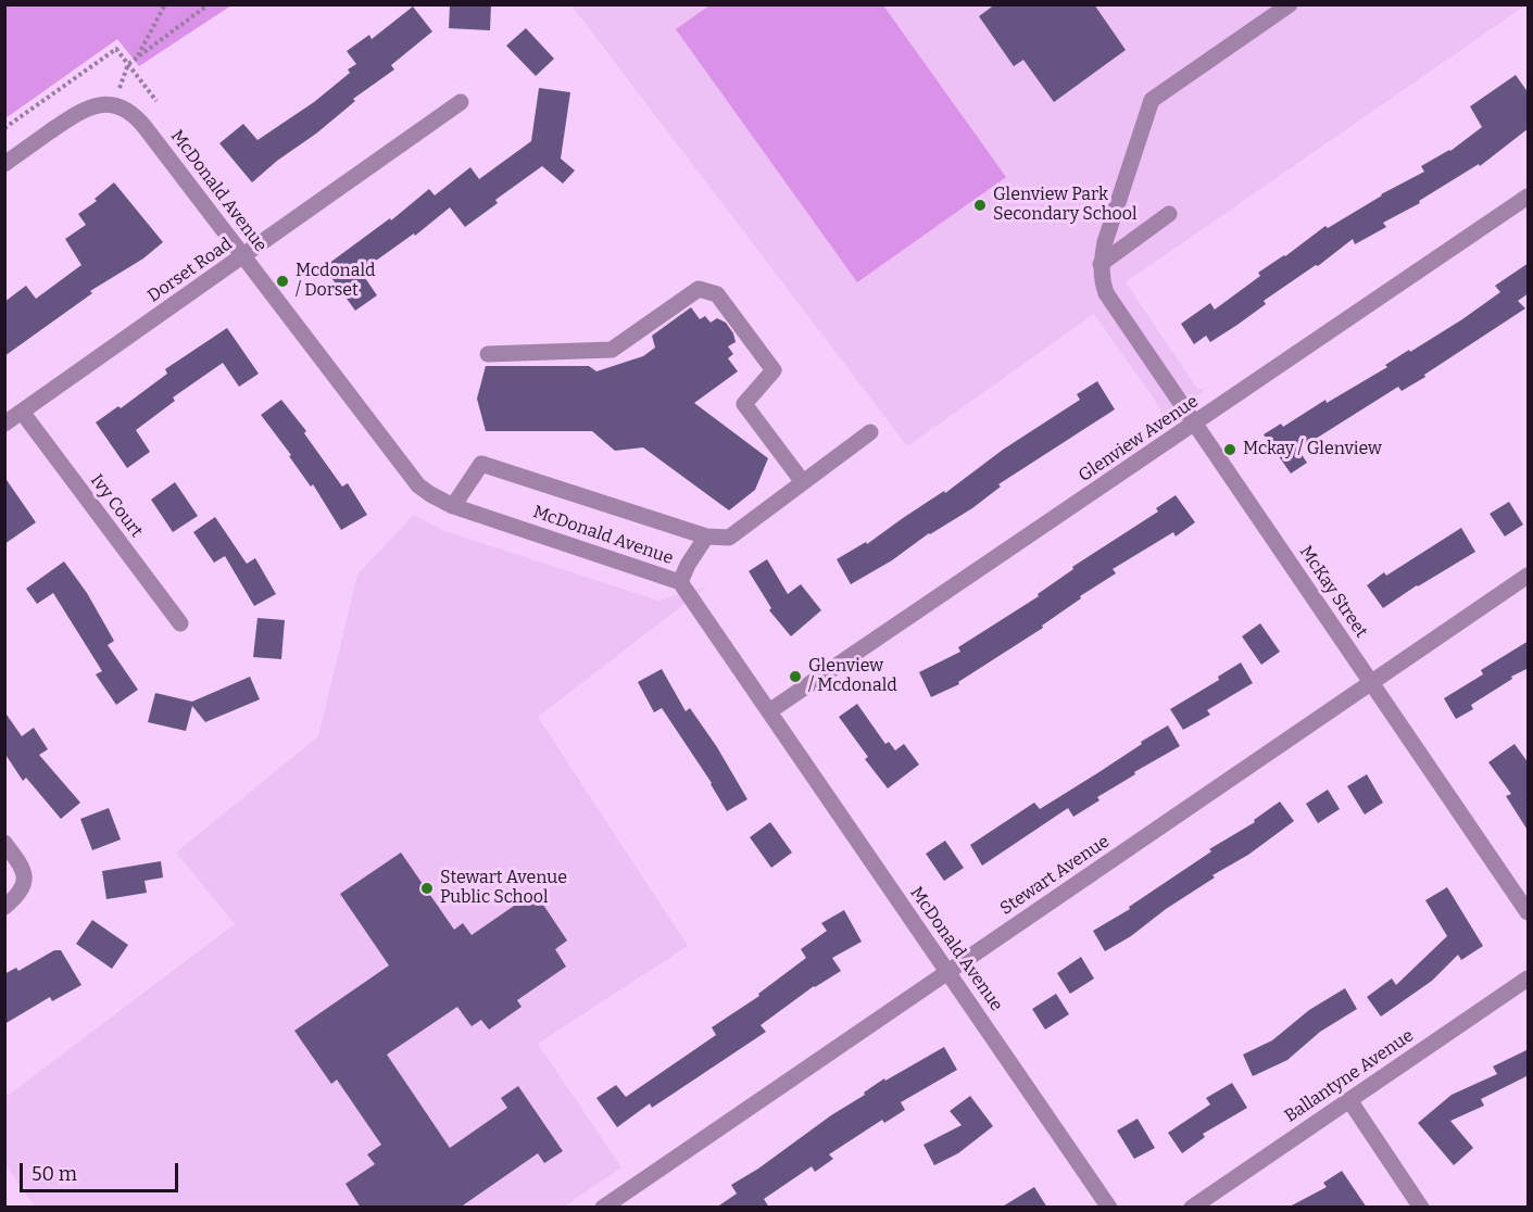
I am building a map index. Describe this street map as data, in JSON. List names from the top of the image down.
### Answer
{
  "streets": {
    "street": [
      "McDonald Avenue",
      "Dorset Road",
      "Glenview Avenue",
      "Ivy Court",
      "McKay Street",
      "Stewart Avenue",
      "Ballantyne Avenue"
    ]
  },
  "crossings": [
    ["McDonald Avenue", "Dorset Road"],
    ["McDonald Avenue", "Glenview Avenue"],
    ["McDonald Avenue", "Stewart Avenue"],
    ["Dorset Road", "Ivy Court"],
    ["Glenview Avenue", "McKay Street"],
    ["McKay Street", "Stewart Avenue"]
  ],
  "places": [
    "Glenview Park Secondary School",
    "Mcdonald / Dorset",
    "Mckay / Glenview",
    "Glenview / Mcdonald",
    "Stewart Avenue Public School"
  ],
  "scale_bar": "50 m"
}
